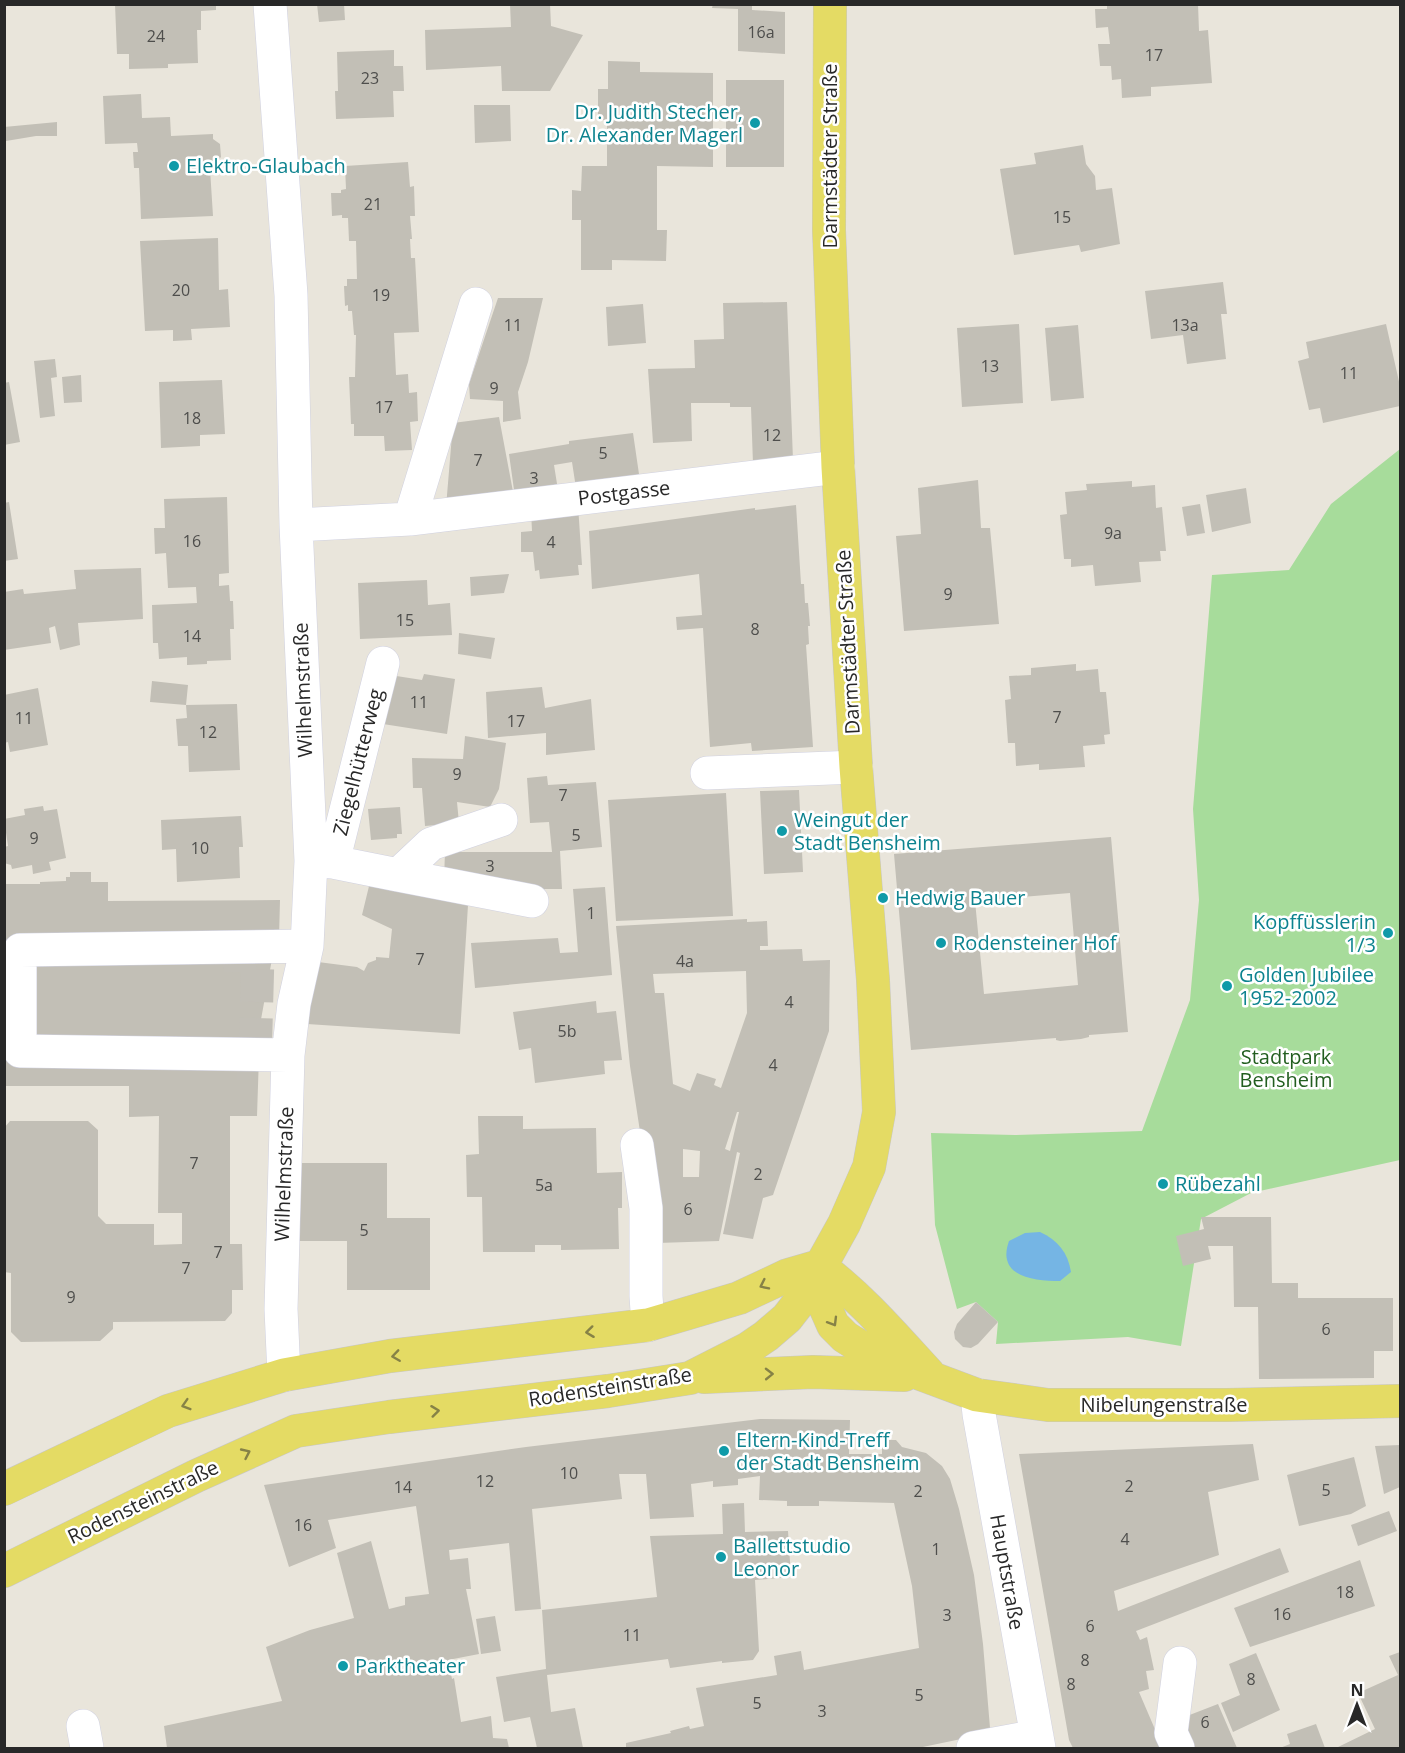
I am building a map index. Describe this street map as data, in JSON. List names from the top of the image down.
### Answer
{
  "streets": {
    "main road": ["Darmstädter Straße", "Rodensteinstraße", "Nibelungenstraße"],
    "street": [
      "Postgasse",
      "Wilhelmstraße",
      "Ziegelhütterweg",
      "Hauptstraße"
    ]
  },
  "crossings": [
    ["Darmstädter Straße", "Postgasse"],
    ["Darmstädter Straße", "Rodensteinstraße"],
    ["Darmstädter Straße", "Nibelungenstraße"],
    ["Postgasse", "Wilhelmstraße"],
    ["Wilhelmstraße", "Ziegelhütterweg"],
    ["Rodensteinstraße", "Nibelungenstraße"],
    ["Nibelungenstraße", "Hauptstraße"]
  ],
  "parks": ["Stadtpark Bensheim"],
  "places": [
    "Dr. Judith Stecher, Dr. Alexander Magerl",
    "Elektro-Glaubach",
    "Weingut der Stadt Bensheim",
    "Hedwig Bauer",
    "Kopffüsslerin 1/3",
    "Rodensteiner Hof",
    "Golden Jubilee 1952-2002",
    "Rübezahl",
    "Eltern-Kind-Treff der Stadt Bensheim",
    "Ballettstudio Leonor",
    "Parktheater"
  ],
  "house_numbers": [
    "16a",
    "24",
    "17",
    "23",
    "21",
    "15",
    "20",
    "19",
    "11",
    "13a",
    "13",
    "11",
    "9",
    "17",
    "18",
    "12",
    "5",
    "7",
    "3",
    "9a",
    "16",
    "4",
    "9",
    "15",
    "8",
    "14",
    "11",
    "7",
    "11",
    "17",
    "12",
    "9",
    "7",
    "5",
    "9",
    "10",
    "3",
    "1",
    "7",
    "4a",
    "4",
    "5b",
    "4",
    "7",
    "2",
    "5a",
    "6",
    "5",
    "7",
    "7",
    "9",
    "6",
    "10",
    "12",
    "2",
    "14",
    "5",
    "2",
    "16",
    "4",
    "1",
    "18",
    "16",
    "3",
    "6",
    "11",
    "8",
    "8",
    "8",
    "5",
    "5",
    "3",
    "6"
  ],
  "north": "top"
}
